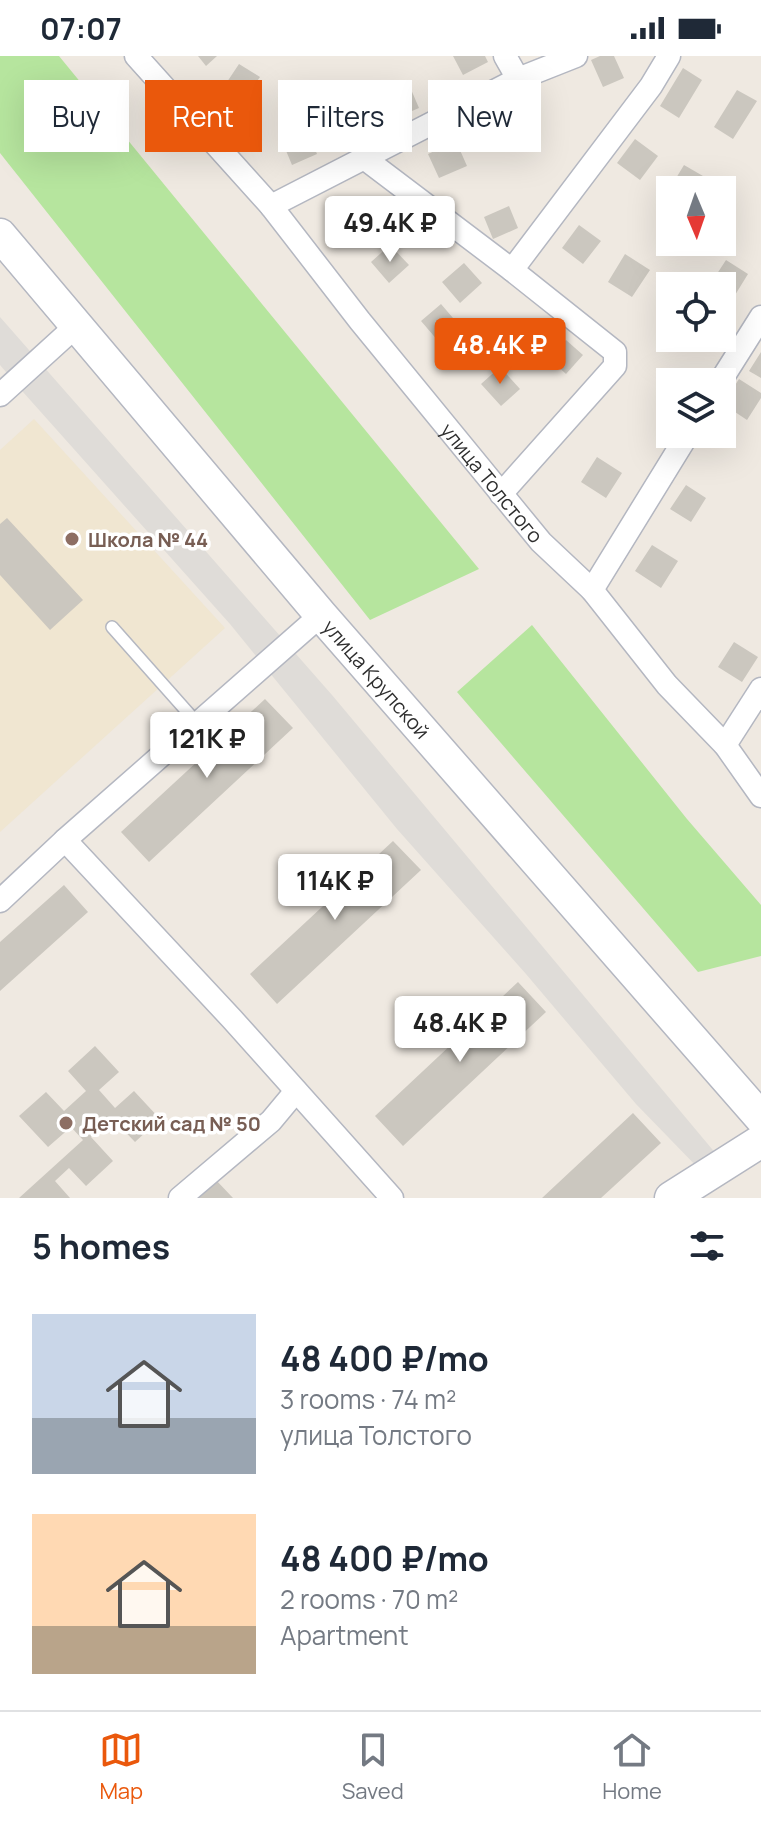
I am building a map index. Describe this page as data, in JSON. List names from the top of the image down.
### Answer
{
  "streets": {
    "street": ["улица Толстого", "улица Крупской"]
  },
  "places": ["Школа № 44", "Детский сад № 50"],
  "north": "bottom",
  "page": {
    "status": "07:07",
    "chip": [
      "Buy",
      "Rent",
      "Filters",
      "New"
    ],
    "price": [
      "49.4K ₽",
      "48.4K ₽",
      "121K ₽",
      "114K ₽",
      "48.4K ₽"
    ],
    "heading": "5 homes",
    "list": [
      {
        "name": "48 400 ₽/mo",
        "note": "3 rooms · 74 m² · улица Толстого"
      },
      {
        "name": "48 400 ₽/mo",
        "note": "2 rooms · 70 m² · Apartment"
      }
    ],
    "tabs": ["Map", "Saved", "Home"]
  }
}
